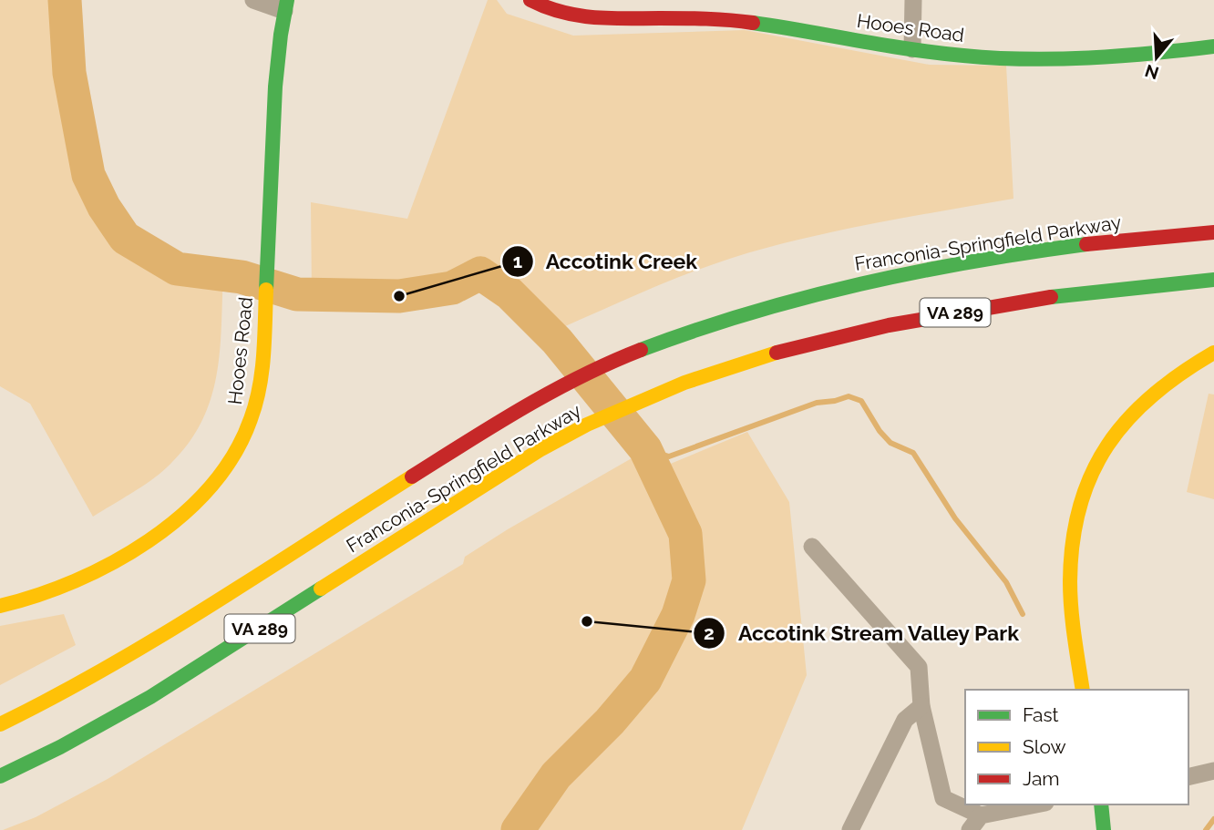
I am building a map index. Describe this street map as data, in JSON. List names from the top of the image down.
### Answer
{
  "streets": {
    "main road": ["Hooes Road", "Franconia-Springfield Parkway", "VA 289"]
  },
  "places": ["Accotink Creek", "Accotink Stream Valley Park"],
  "legend": ["Fast", "Slow", "Jam"],
  "north": "bottom"
}
